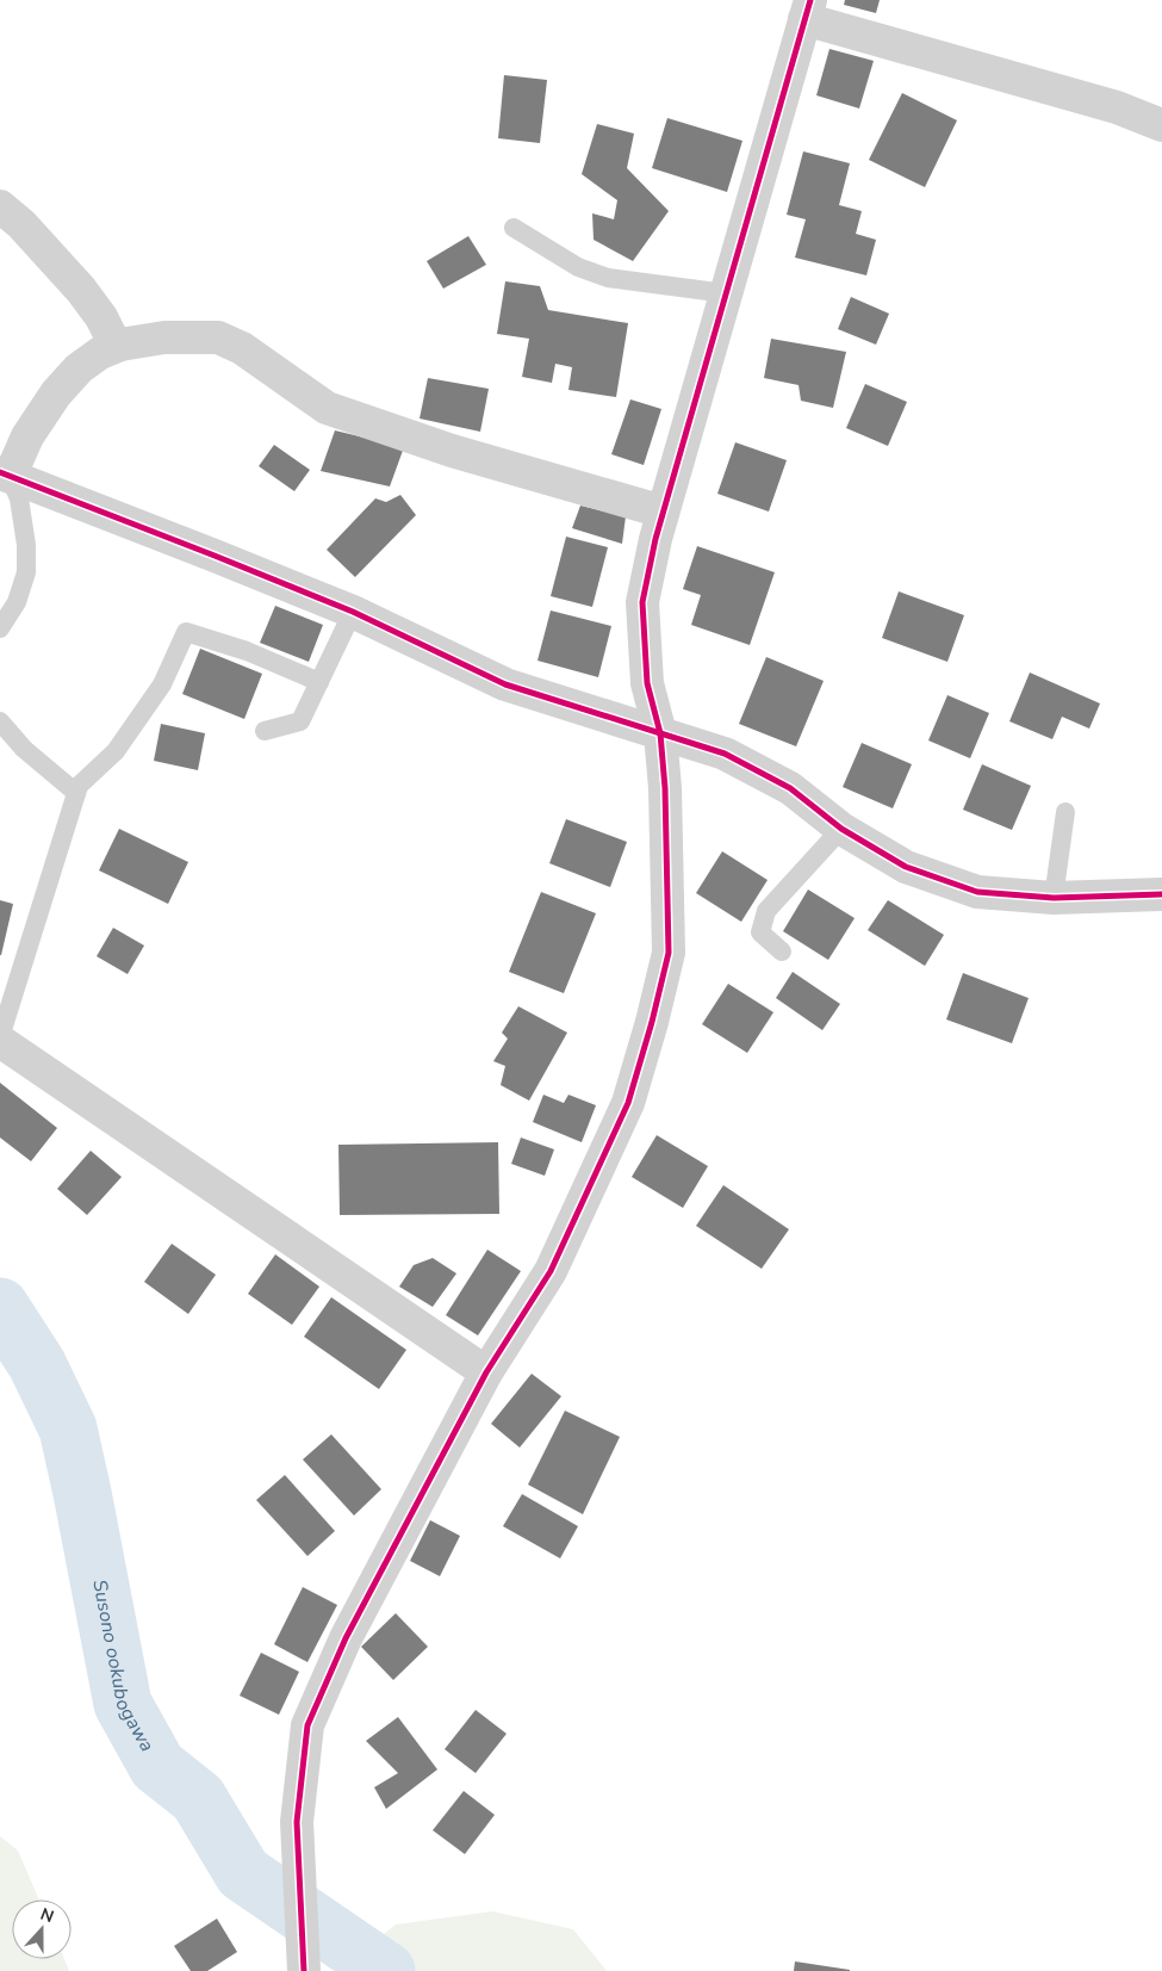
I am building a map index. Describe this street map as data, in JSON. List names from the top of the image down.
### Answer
{
  "water": ["Susono ookubogawa"],
  "north": "top"
}
